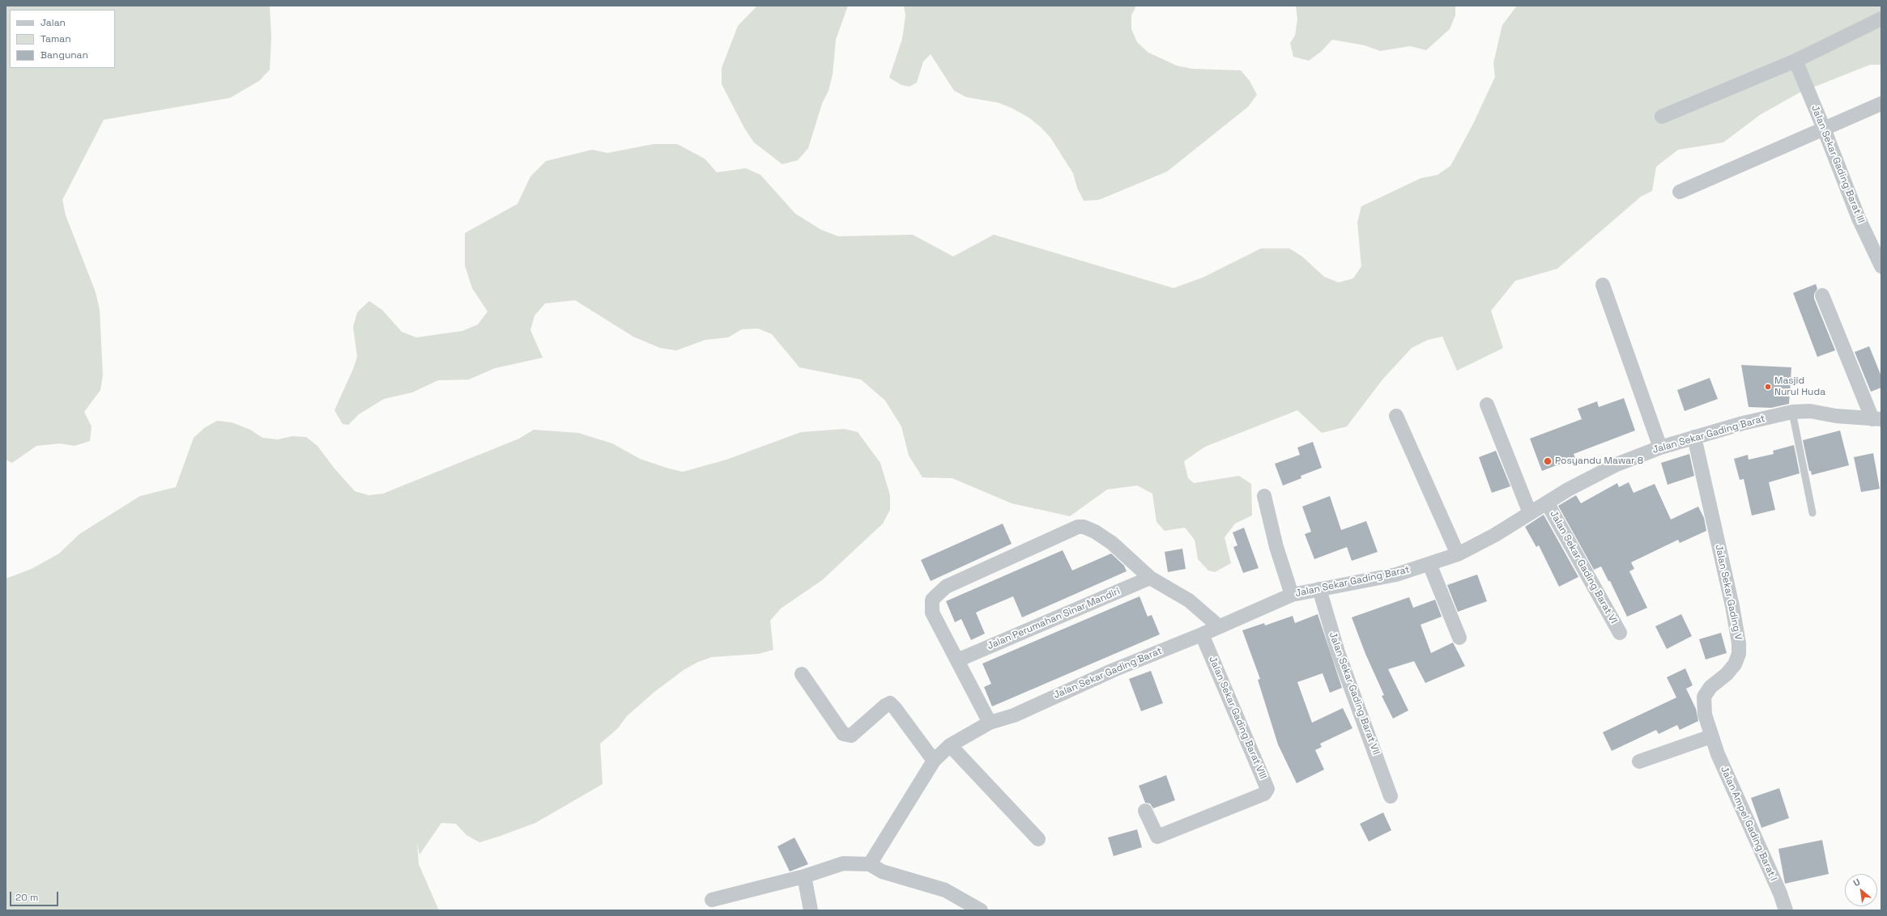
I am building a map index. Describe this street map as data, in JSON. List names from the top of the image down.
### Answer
{
  "streets": {
    "street": [
      "Jalan Sekar Gading Barat III",
      "Jalan Sekar Gading Barat",
      "Jalan Sekar Gading Barat VI",
      "Jalan Sekar Gading V",
      "Jalan Perumahan Sinar Mandiri",
      "Jalan Sekar Gading Barat VII",
      "Jalan Sekar Gading Barat VIII",
      "Jalan Ampel Gading Barat I"
    ]
  },
  "crossings": [
    ["Jalan Sekar Gading Barat", "Jalan Sekar Gading Barat VI"],
    ["Jalan Sekar Gading Barat", "Jalan Sekar Gading V"],
    ["Jalan Sekar Gading Barat", "Jalan Sekar Gading Barat VII"],
    ["Jalan Sekar Gading Barat", "Jalan Sekar Gading Barat VIII"],
    ["Jalan Sekar Gading V", "Jalan Ampel Gading Barat I"]
  ],
  "places": ["Masjid Nurul Huda", "Posyandu Mawar 8"],
  "legend": ["Jalan", "Taman", "Bangunan"],
  "scale_bar": "20 m",
  "north": "top left"
}
